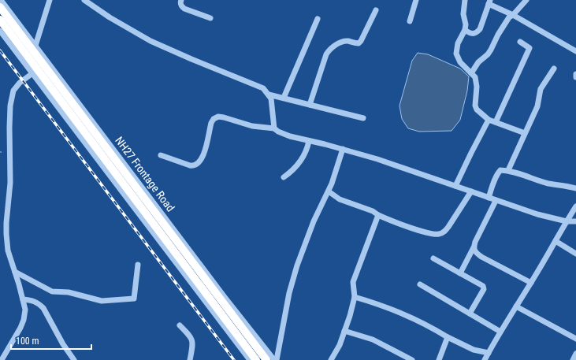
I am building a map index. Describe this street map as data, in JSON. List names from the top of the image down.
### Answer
{
  "streets": {
    "street": ["NH27 Frontage Road"]
  },
  "scale_bar": "100 m"
}
